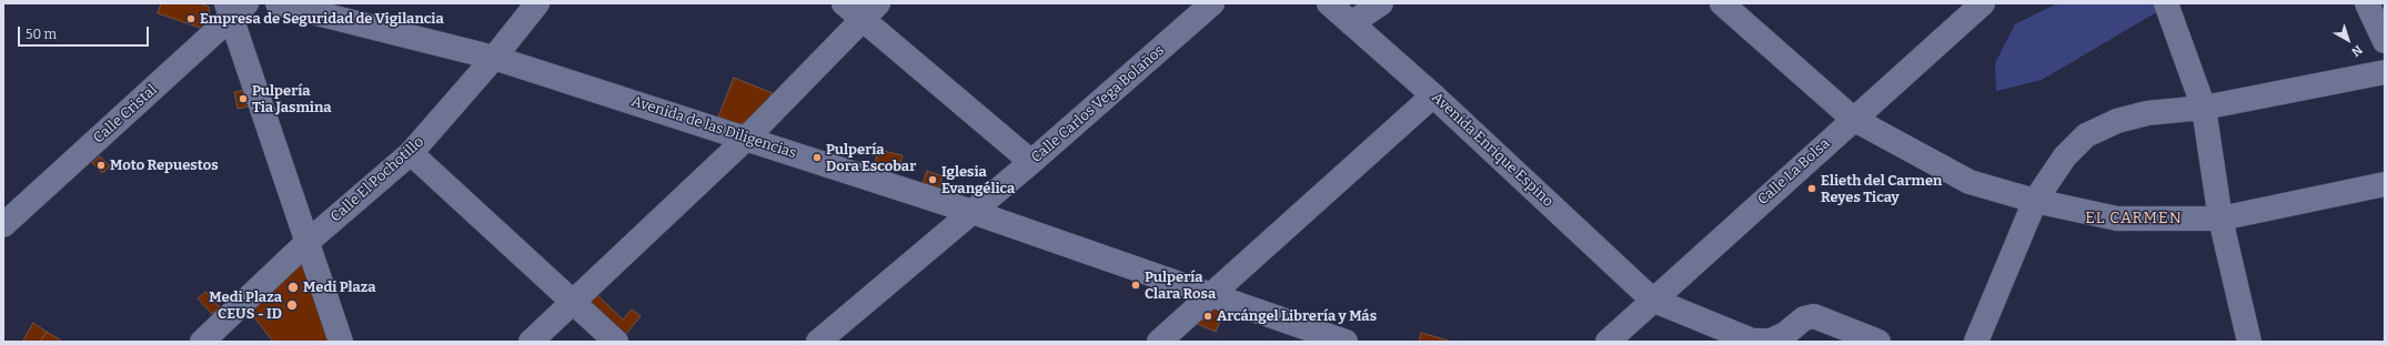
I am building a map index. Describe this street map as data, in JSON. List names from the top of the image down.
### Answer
{
  "streets": {
    "street": [
      "Calle Carlos Vega Bolaños",
      "Calle Cristal",
      "Avenida de las Diligencias",
      "Avenida Enrique Espino",
      "Calle La Bolsa",
      "Calle El Pochotillo"
    ]
  },
  "crossings": [
    ["Calle Carlos Vega Bolaños", "Avenida de las Diligencias"],
    ["Avenida de las Diligencias", "Calle El Pochotillo"],
    ["Avenida Enrique Espino", "Calle La Bolsa"]
  ],
  "districts": ["EL CARMEN"],
  "places": [
    "Empresa de Seguridad de Vigilancia",
    "Pulpería Tia Jasmina",
    "Pulpería Dora Escobar",
    "Moto Repuestos",
    "Iglesia Evangélica",
    "Elieth del Carmen Reyes Ticay",
    "Pulpería Clara Rosa",
    "Medi Plaza",
    "Medi Plaza CEUS - ID",
    "Arcángel Librería y Más"
  ],
  "scale_bar": "50 m",
  "north": "bottom right"
}
